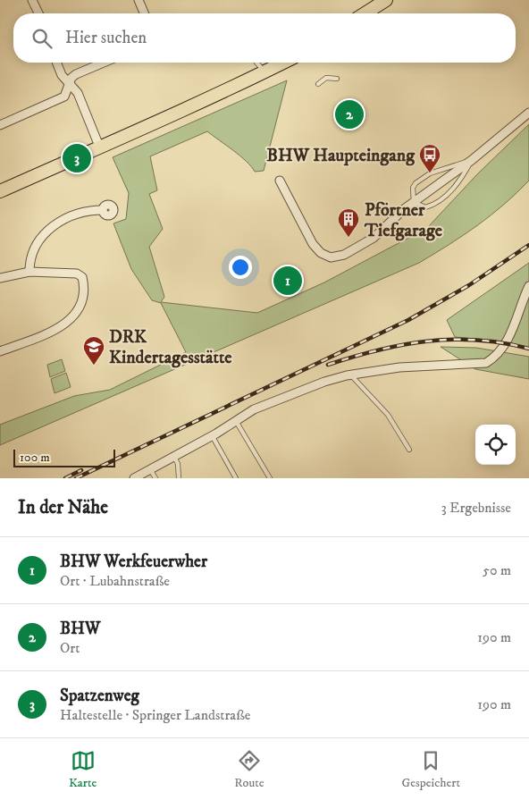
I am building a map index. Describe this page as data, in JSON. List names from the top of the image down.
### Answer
{
  "places": {
    "bus stop": ["BHW Haupteingang"],
    "building": ["Pförtner Tiefgarage"],
    "school or university": ["DRK Kindertagesstätte"]
  },
  "scale_bar": "100 m",
  "page": {
    "search": "Hier suchen",
    "pins": ["2", "3", "1"],
    "scale": "100 m",
    "heading": ["In der Nähe", "3 Ergebnisse"],
    "list": [
      {
        "mark": "1",
        "name": "BHW Werkfeuerwher",
        "note": "Ort · Lubahnstraße",
        "value": "50 m"
      },
      {
        "mark": "2",
        "name": "BHW",
        "note": "Ort",
        "value": "190 m"
      },
      {
        "mark": "3",
        "name": "Spatzenweg",
        "note": "Haltestelle · Springer Landstraße",
        "value": "190 m"
      }
    ],
    "nav": ["Karte", "Route", "Gespeichert"]
  }
}
